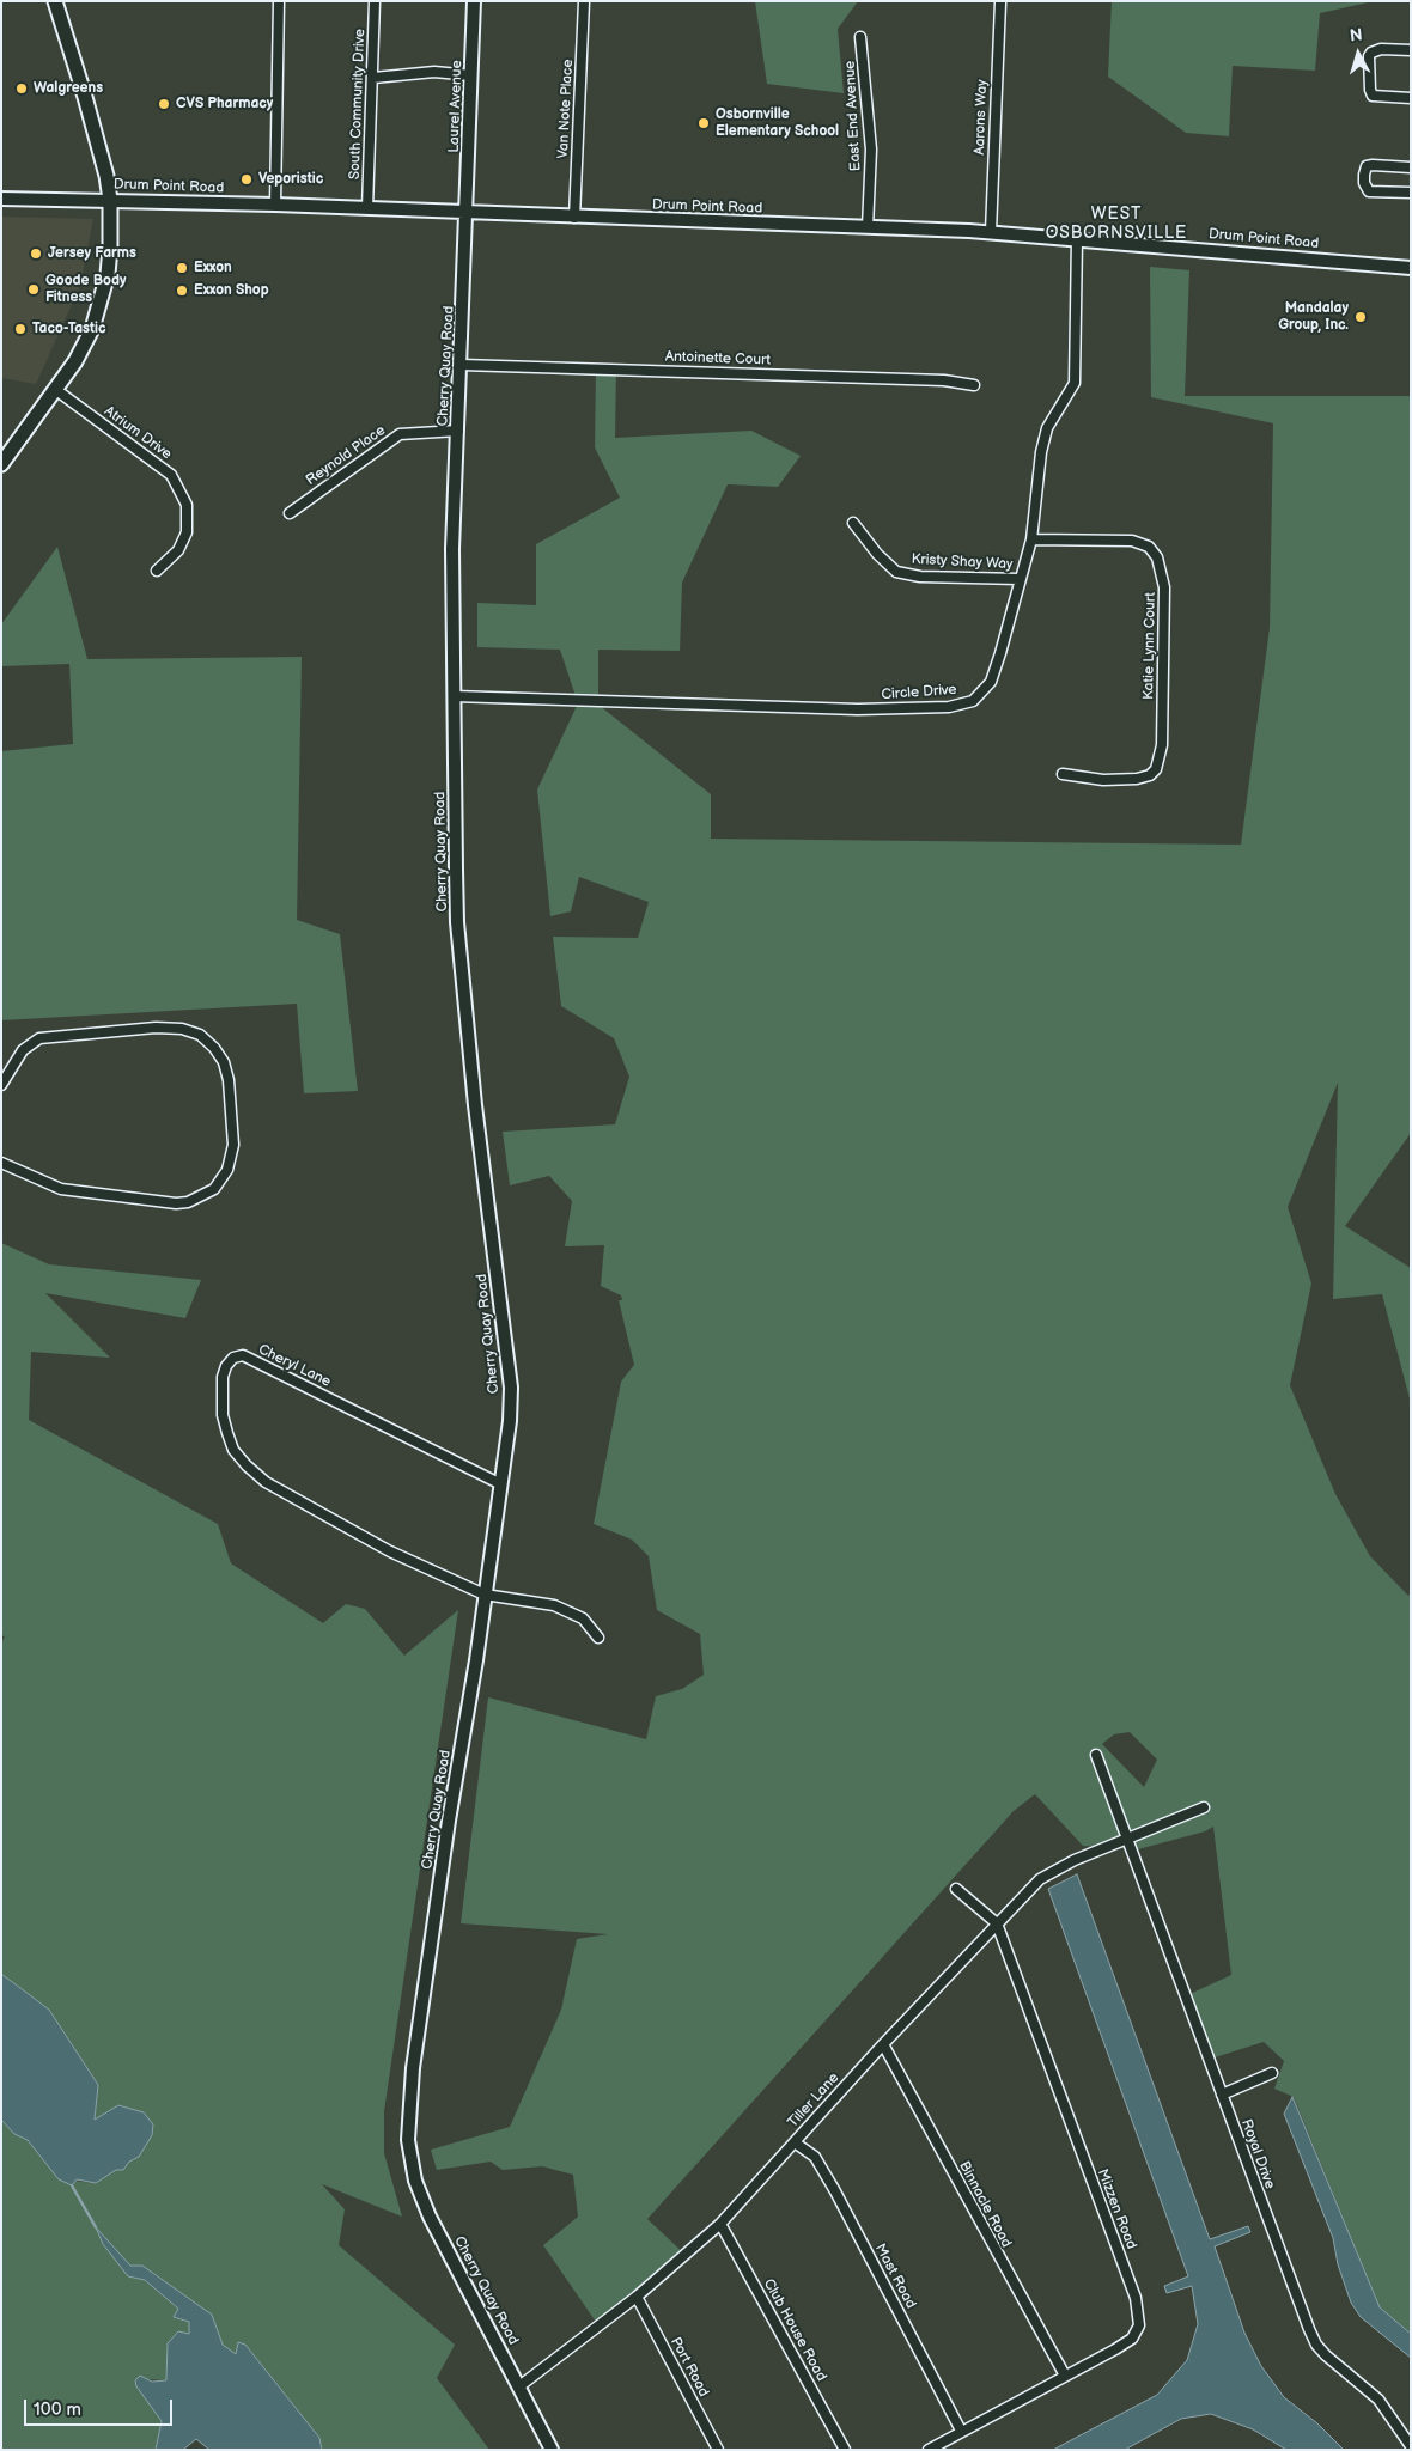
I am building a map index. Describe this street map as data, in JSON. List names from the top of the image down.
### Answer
{
  "streets": {
    "street": [
      "South Community Drive",
      "Laurel Avenue",
      "Van Note Place",
      "East End Avenue",
      "Aarons Way",
      "Drum Point Road",
      "Antoinette Court",
      "Cherry Quay Road",
      "Atrium Drive",
      "Reynold Place",
      "Kristy Shay Way",
      "Katie Lynn Court",
      "Circle Drive",
      "Cheryl Lane",
      "Tiller Lane",
      "Royal Drive",
      "Binnacle Road",
      "Mizzen Road",
      "Mast Road",
      "Club House Road",
      "Port Road"
    ]
  },
  "crossings": [
    ["South Community Drive", "Drum Point Road"],
    ["Laurel Avenue", "Drum Point Road"],
    ["Laurel Avenue", "Cherry Quay Road"],
    ["Van Note Place", "Drum Point Road"],
    ["East End Avenue", "Drum Point Road"],
    ["Aarons Way", "Drum Point Road"],
    ["Drum Point Road", "Cherry Quay Road"],
    ["Drum Point Road", "Circle Drive"],
    ["Antoinette Court", "Cherry Quay Road"],
    ["Cherry Quay Road", "Reynold Place"],
    ["Cherry Quay Road", "Circle Drive"],
    ["Cherry Quay Road", "Cheryl Lane"],
    ["Cherry Quay Road", "Tiller Lane"],
    ["Kristy Shay Way", "Circle Drive"],
    ["Katie Lynn Court", "Circle Drive"],
    ["Tiller Lane", "Royal Drive"],
    ["Tiller Lane", "Binnacle Road"],
    ["Tiller Lane", "Mizzen Road"],
    ["Tiller Lane", "Mast Road"],
    ["Tiller Lane", "Club House Road"],
    ["Tiller Lane", "Port Road"],
    ["Binnacle Road", "Mizzen Road"],
    ["Mizzen Road", "Mast Road"]
  ],
  "districts": ["WEST OSBORNSVILLE"],
  "places": [
    "Walgreens",
    "CVS Pharmacy",
    "Osbornville Elementary School",
    "Veporistic",
    "Jersey Farms",
    "Exxon",
    "Goode Body Fitness",
    "Exxon Shop",
    "Mandalay Group, Inc.",
    "Taco-Tastic"
  ],
  "scale_bar": "100 m",
  "north": "top"
}
